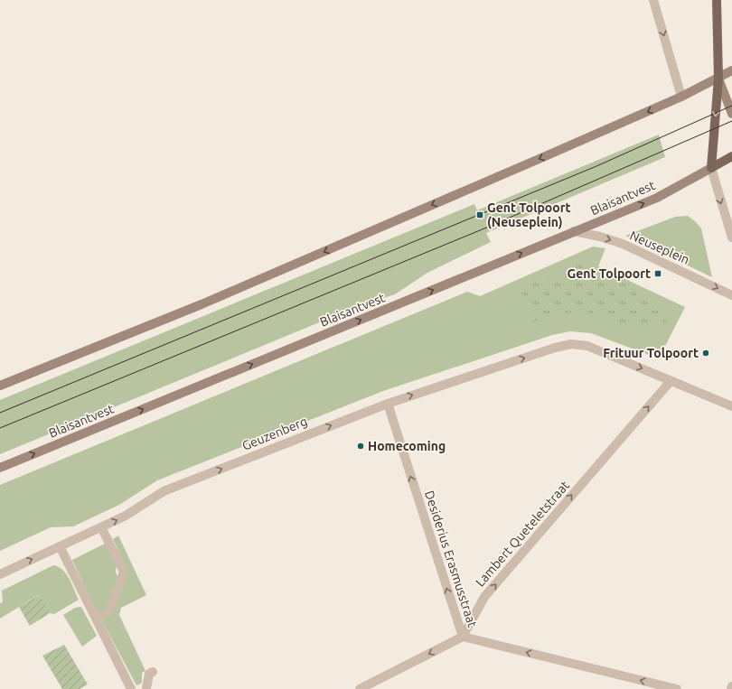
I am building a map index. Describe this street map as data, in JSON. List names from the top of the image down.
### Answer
{
  "streets": {
    "main road": ["Blaisantvest"],
    "street": [
      "Neuseplein",
      "Geuzenberg",
      "Lambert Queteletstraat",
      "Desiderius Erasmusstraat"
    ]
  },
  "crossings": [
    ["Blaisantvest", "Neuseplein"],
    ["Geuzenberg", "Lambert Queteletstraat"],
    ["Geuzenberg", "Desiderius Erasmusstraat"],
    ["Lambert Queteletstraat", "Desiderius Erasmusstraat"]
  ],
  "one_way": [
    "Neuseplein",
    "Geuzenberg",
    "Lambert Queteletstraat",
    "Desiderius Erasmusstraat"
  ],
  "places": {
    "transit": ["Gent Tolpoort (Neuseplein)", "Gent Tolpoort"],
    "other": ["Frituur Tolpoort", "Homecoming"]
  }
}
